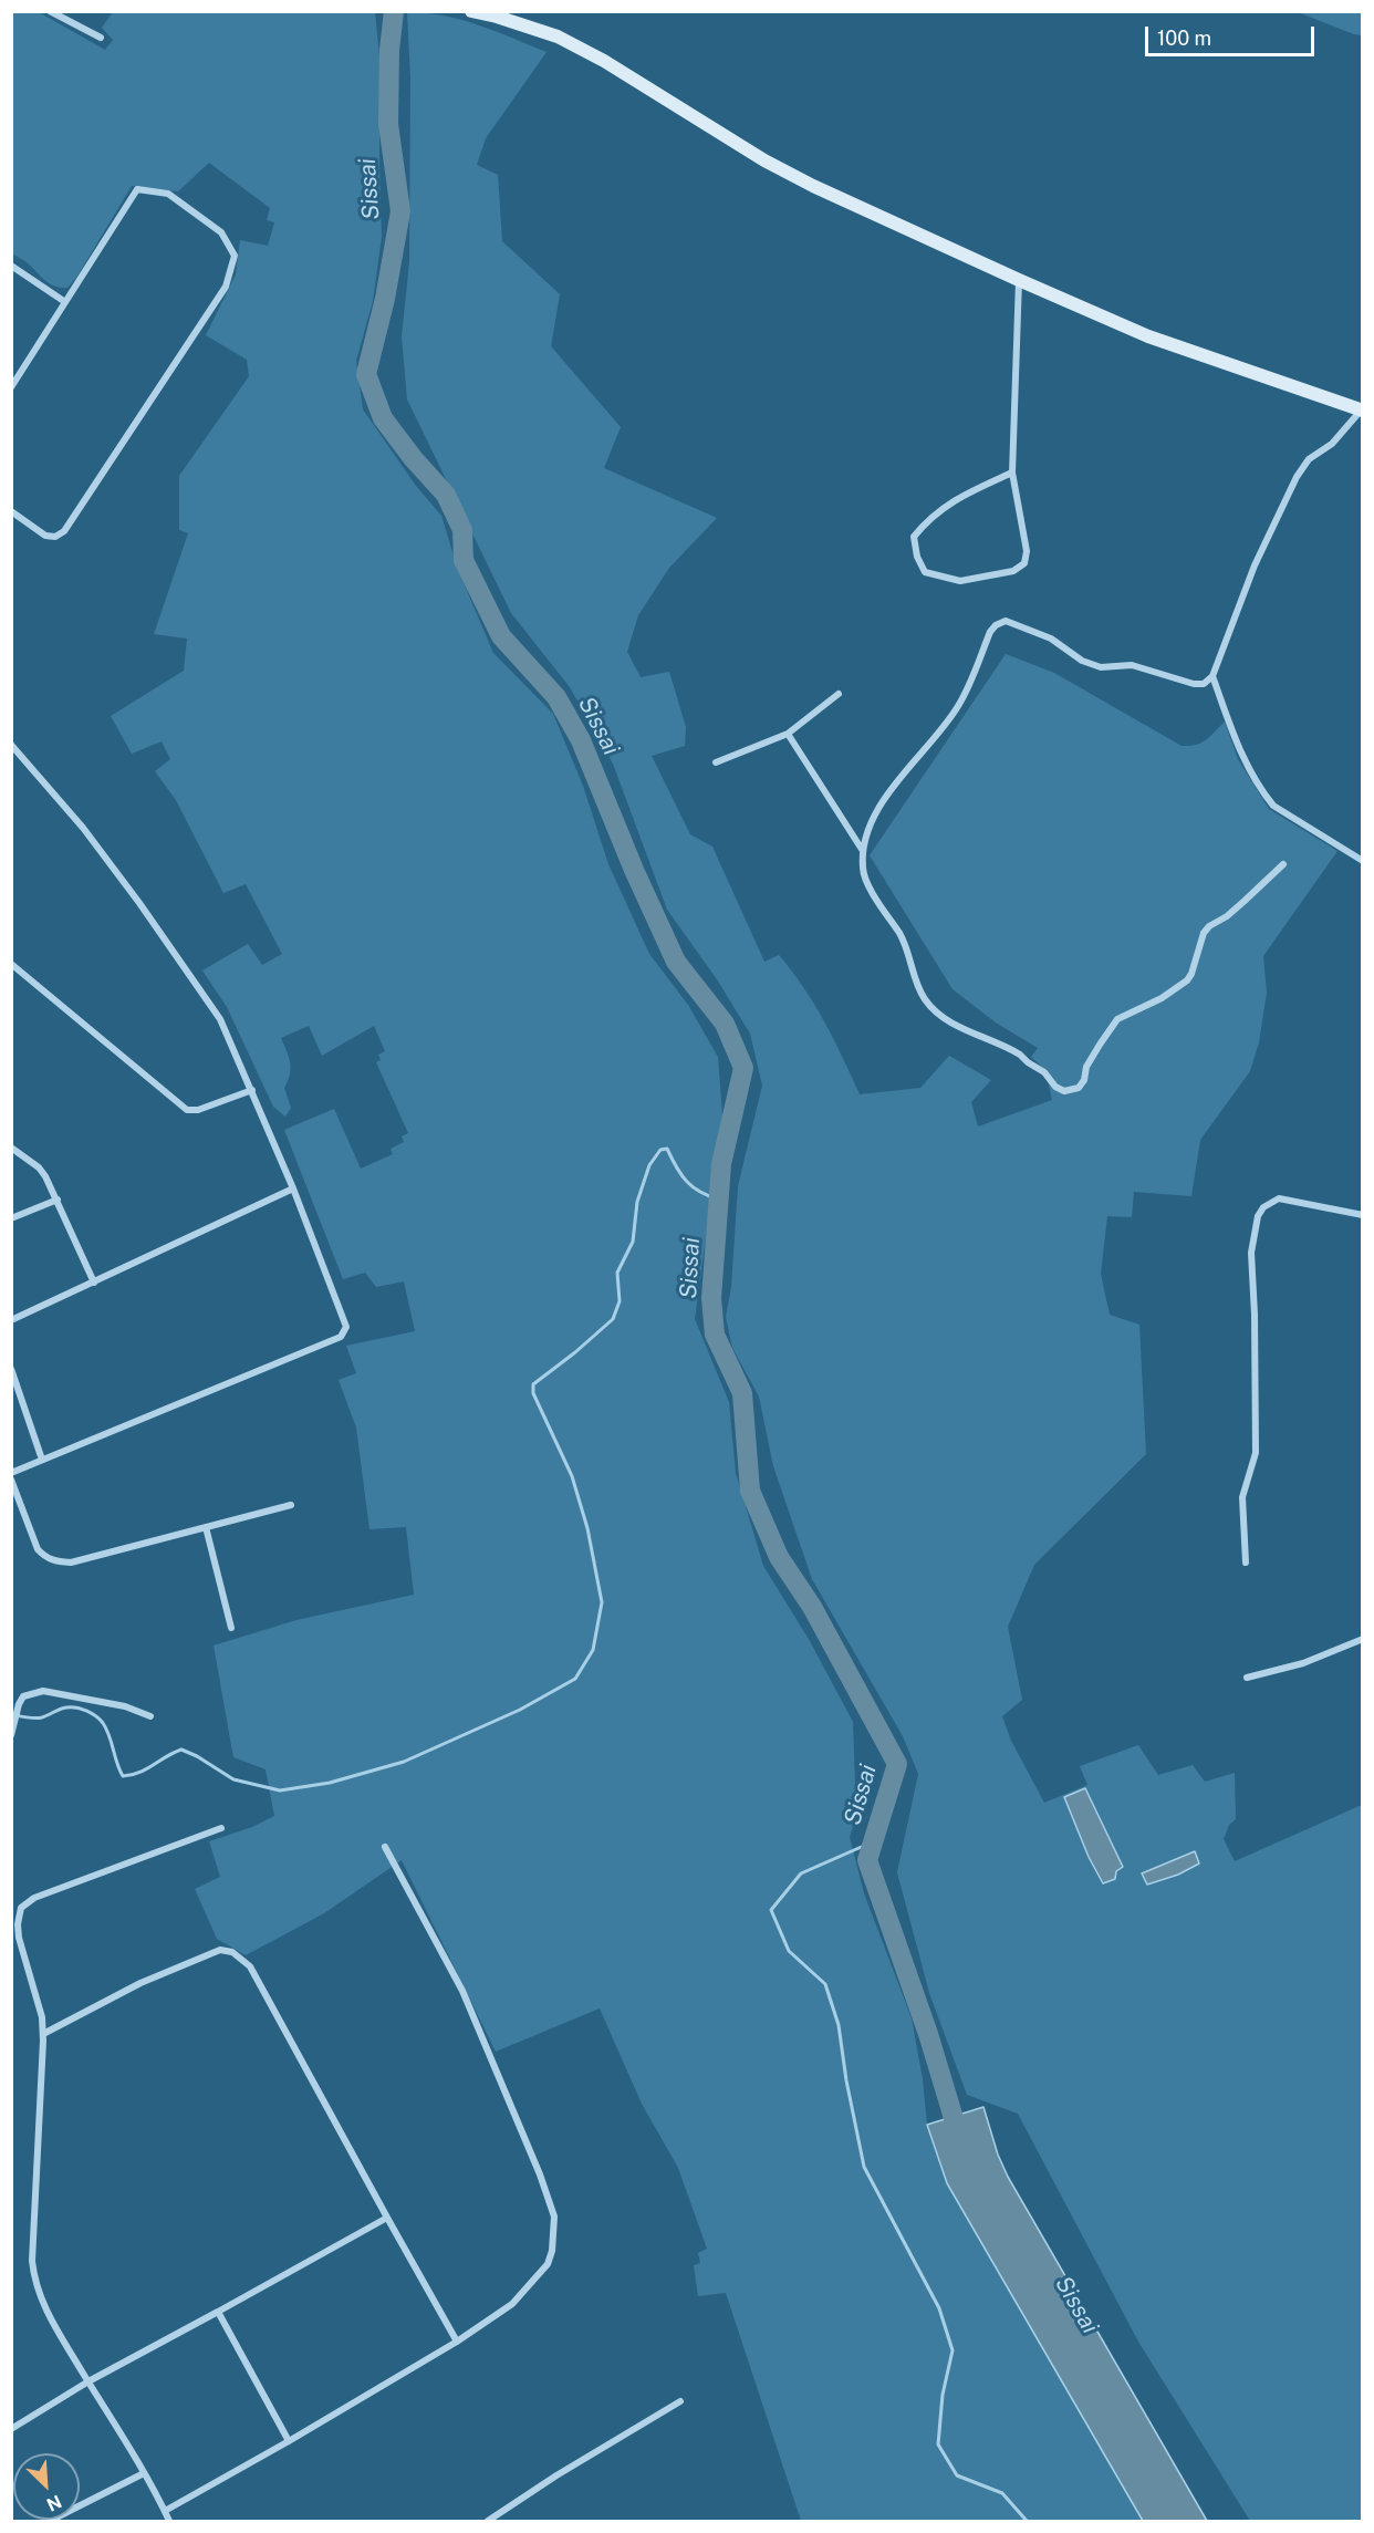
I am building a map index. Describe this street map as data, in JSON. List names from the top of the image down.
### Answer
{
  "water": ["Sissai"],
  "scale_bar": "100 m",
  "north": "bottom right"
}
